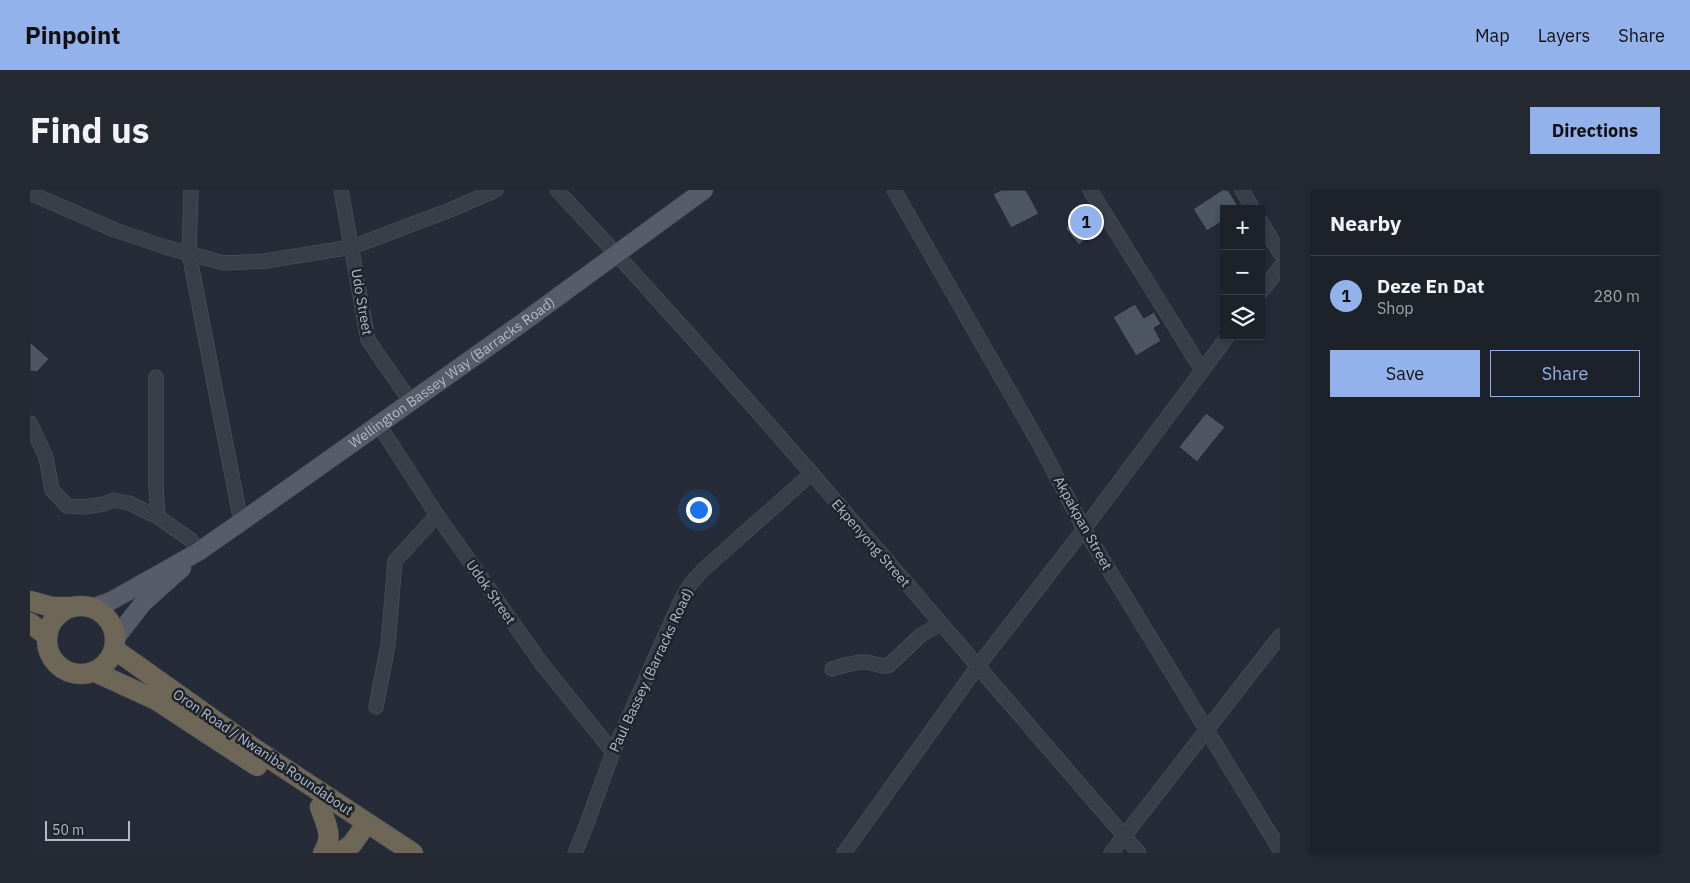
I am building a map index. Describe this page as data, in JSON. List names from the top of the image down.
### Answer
{
  "streets": {
    "highway": ["Oron Road / Nwaniba Roundabout"],
    "main road": ["Wellington Bassey Way (Barracks Road)"],
    "street": [
      "Udo Street",
      "Akpakpan Street",
      "Ekpenyong Street",
      "Udok Street",
      "Paul Bassey (Barracks Road)"
    ]
  },
  "crossings": [
    ["Udo Street", "Wellington Bassey Way (Barracks Road)"],
    ["Wellington Bassey Way (Barracks Road)", "Ekpenyong Street"],
    ["Wellington Bassey Way (Barracks Road)", "Udok Street"],
    ["Ekpenyong Street", "Paul Bassey (Barracks Road)"],
    ["Udok Street", "Paul Bassey (Barracks Road)"]
  ],
  "scale_bar": "50 m",
  "page": {
    "header": "Pinpoint",
    "nav": ["Map", "Layers", "Share"],
    "title": "Find us",
    "buttons": [
      "Directions",
      ["Save", "Share"]
    ],
    "heading": "Nearby",
    "pins": "1",
    "map_buttons": ["+", "−"],
    "list": [
      {
        "mark": "1",
        "name": "Deze En Dat",
        "note": "Shop",
        "value": "280 m"
      }
    ],
    "scale": "50 m"
  }
}
